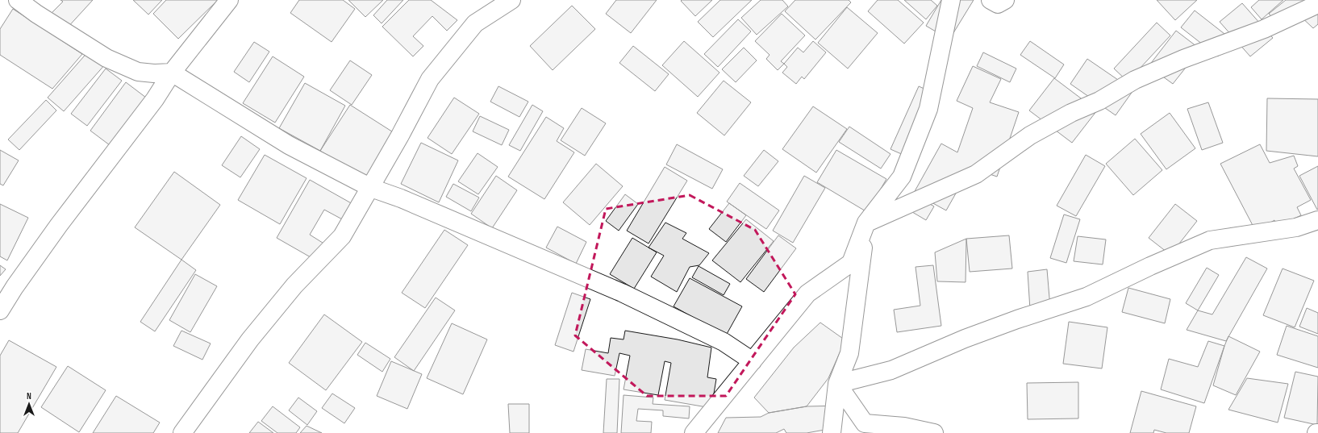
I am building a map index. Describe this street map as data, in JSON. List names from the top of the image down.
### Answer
{
  "north": "top"
}
